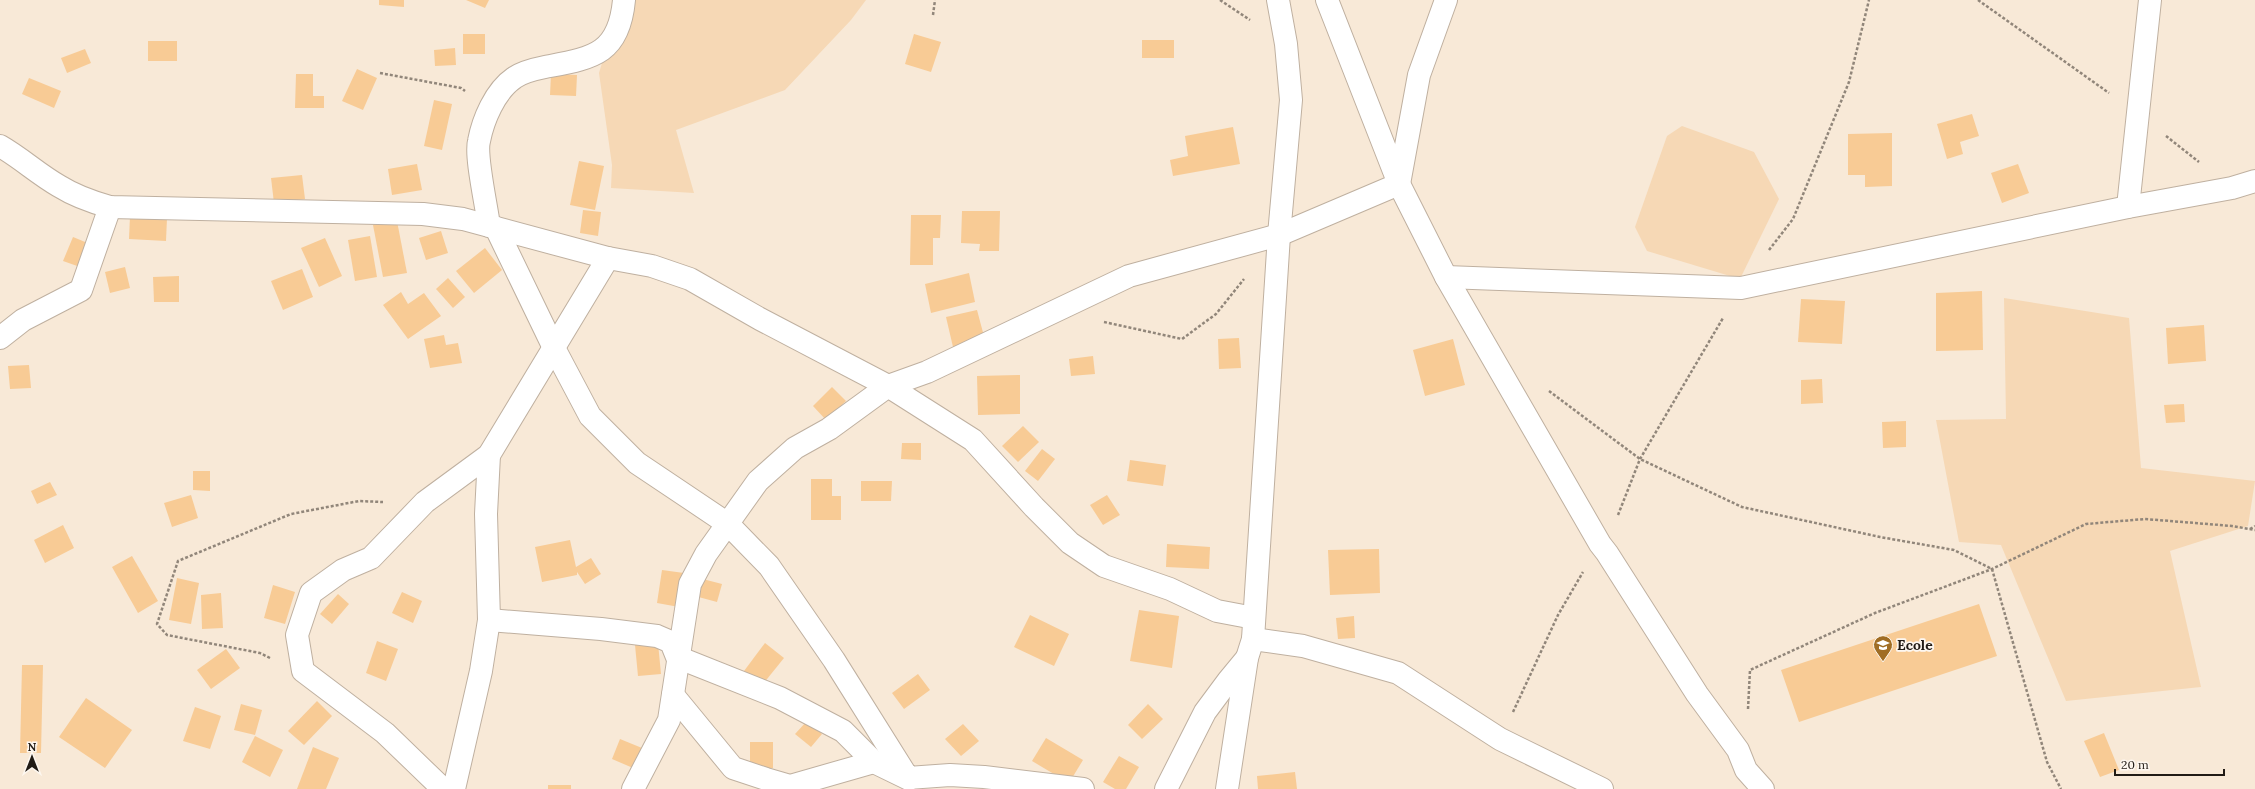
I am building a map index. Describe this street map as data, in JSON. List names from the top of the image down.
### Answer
{
  "places": {
    "school or university": ["Ecole"]
  },
  "scale_bar": "20 m",
  "north": "top"
}
